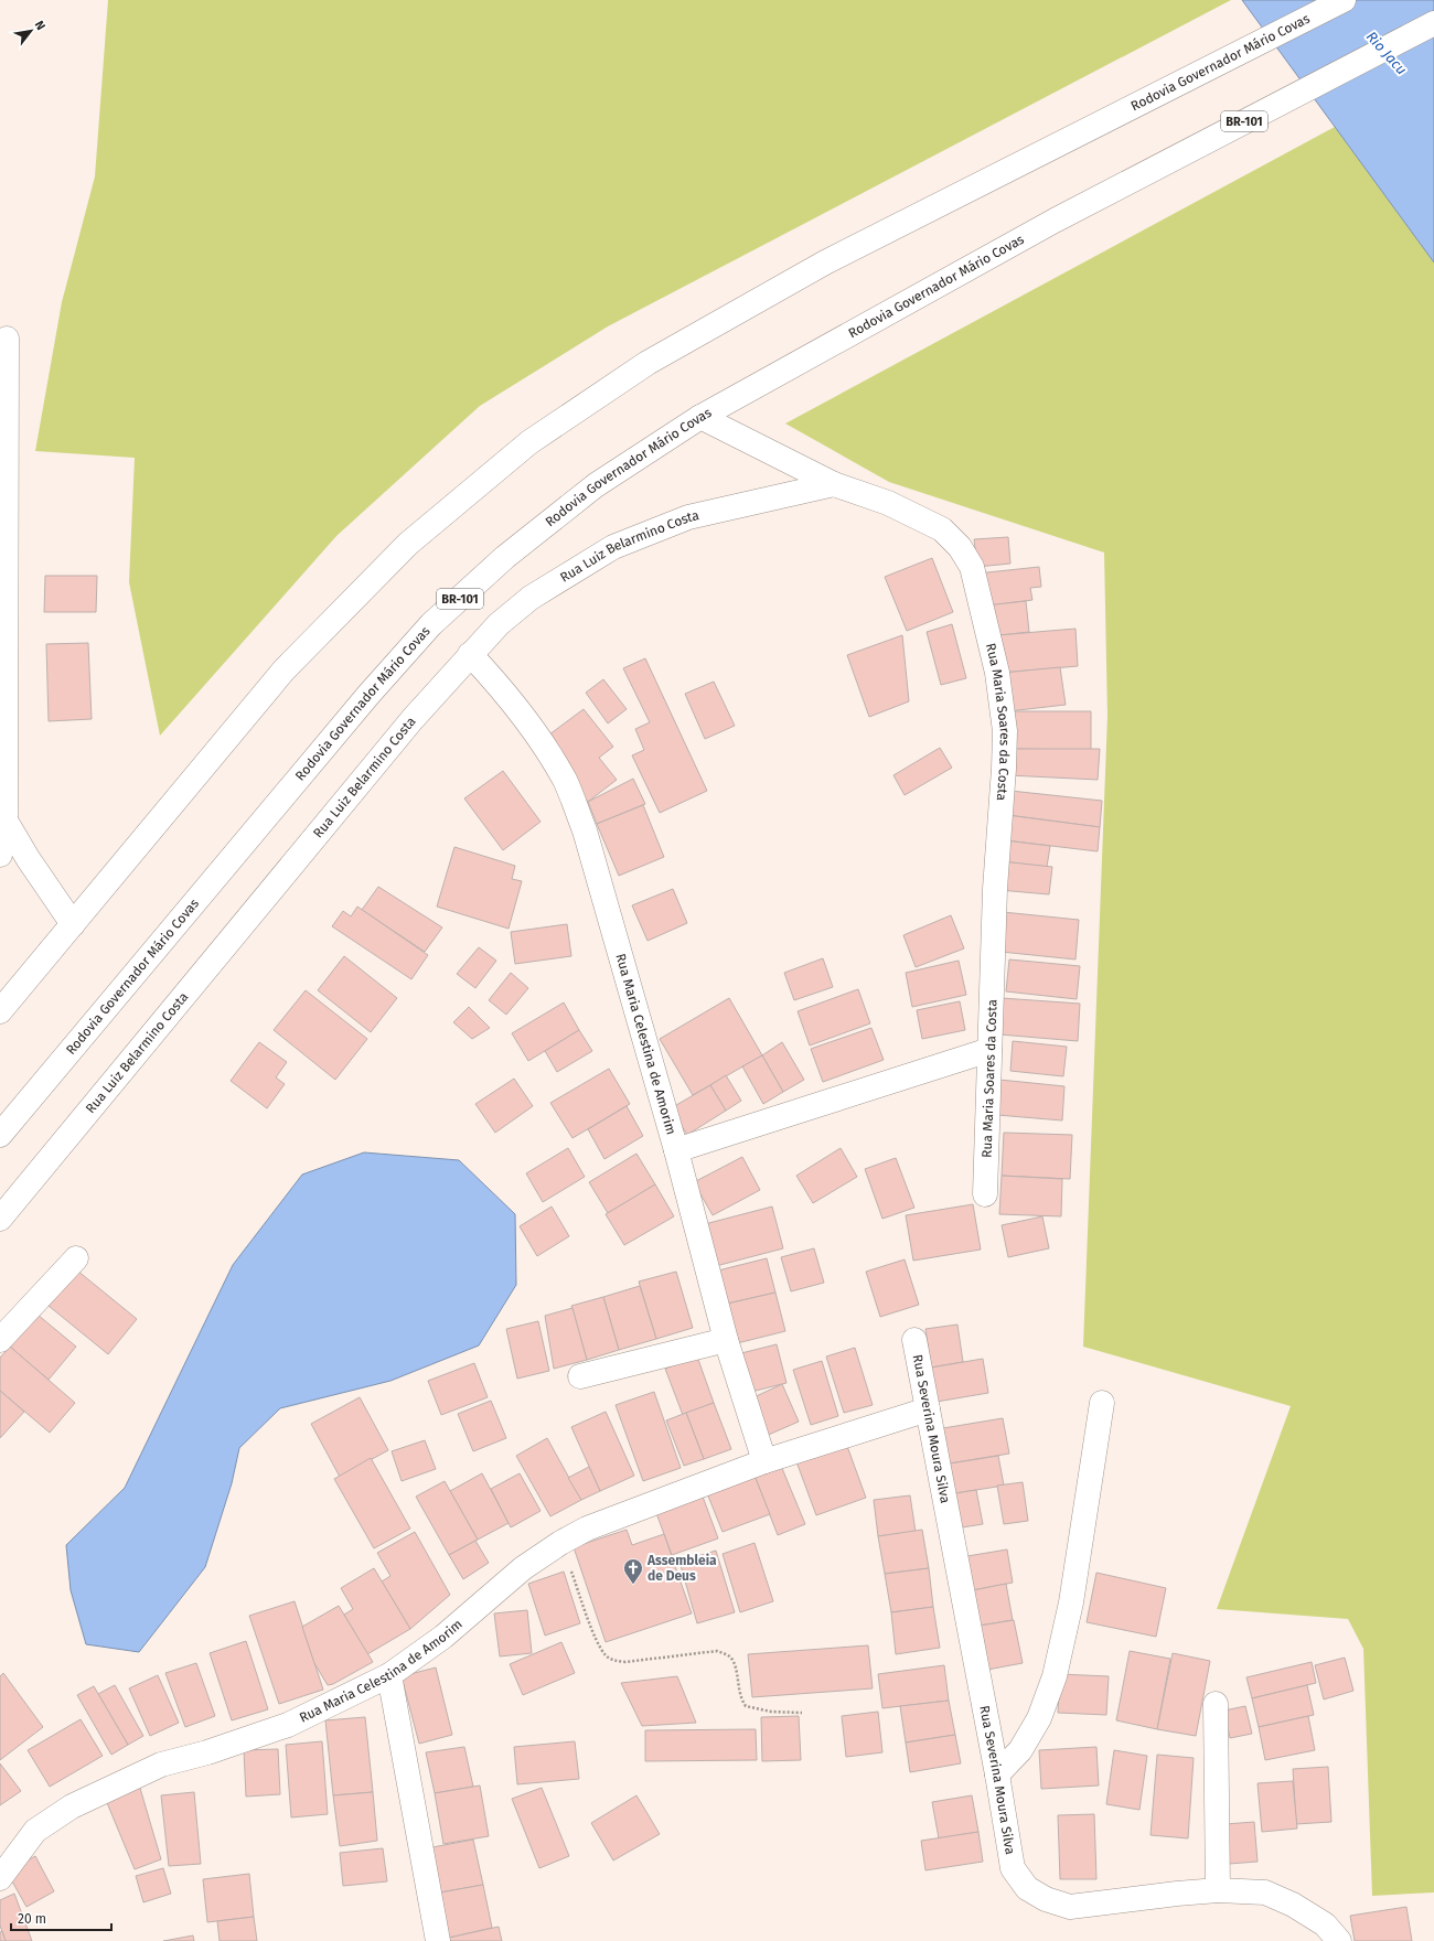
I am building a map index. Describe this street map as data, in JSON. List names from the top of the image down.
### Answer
{
  "streets": {
    "main road": [
      "Rodovia Governador Mário Covas",
      "BR-101",
      "Rua Luiz Belarmino Costa",
      "Rua Maria Soares da Costa",
      "Rua Maria Celestina de Amorim",
      "Rua Severina Moura Silva"
    ]
  },
  "crossings": [
    ["Rodovia Governador Mário Covas", "Rua Maria Soares da Costa"],
    ["Rua Luiz Belarmino Costa", "Rua Maria Soares da Costa"],
    ["Rua Luiz Belarmino Costa", "Rua Maria Celestina de Amorim"],
    ["Rua Maria Celestina de Amorim", "Rua Severina Moura Silva"]
  ],
  "water": ["Rio Jacu"],
  "places": {
    "church": ["Assembleia de Deus"]
  },
  "scale_bar": "20 m",
  "north": "top right"
}
